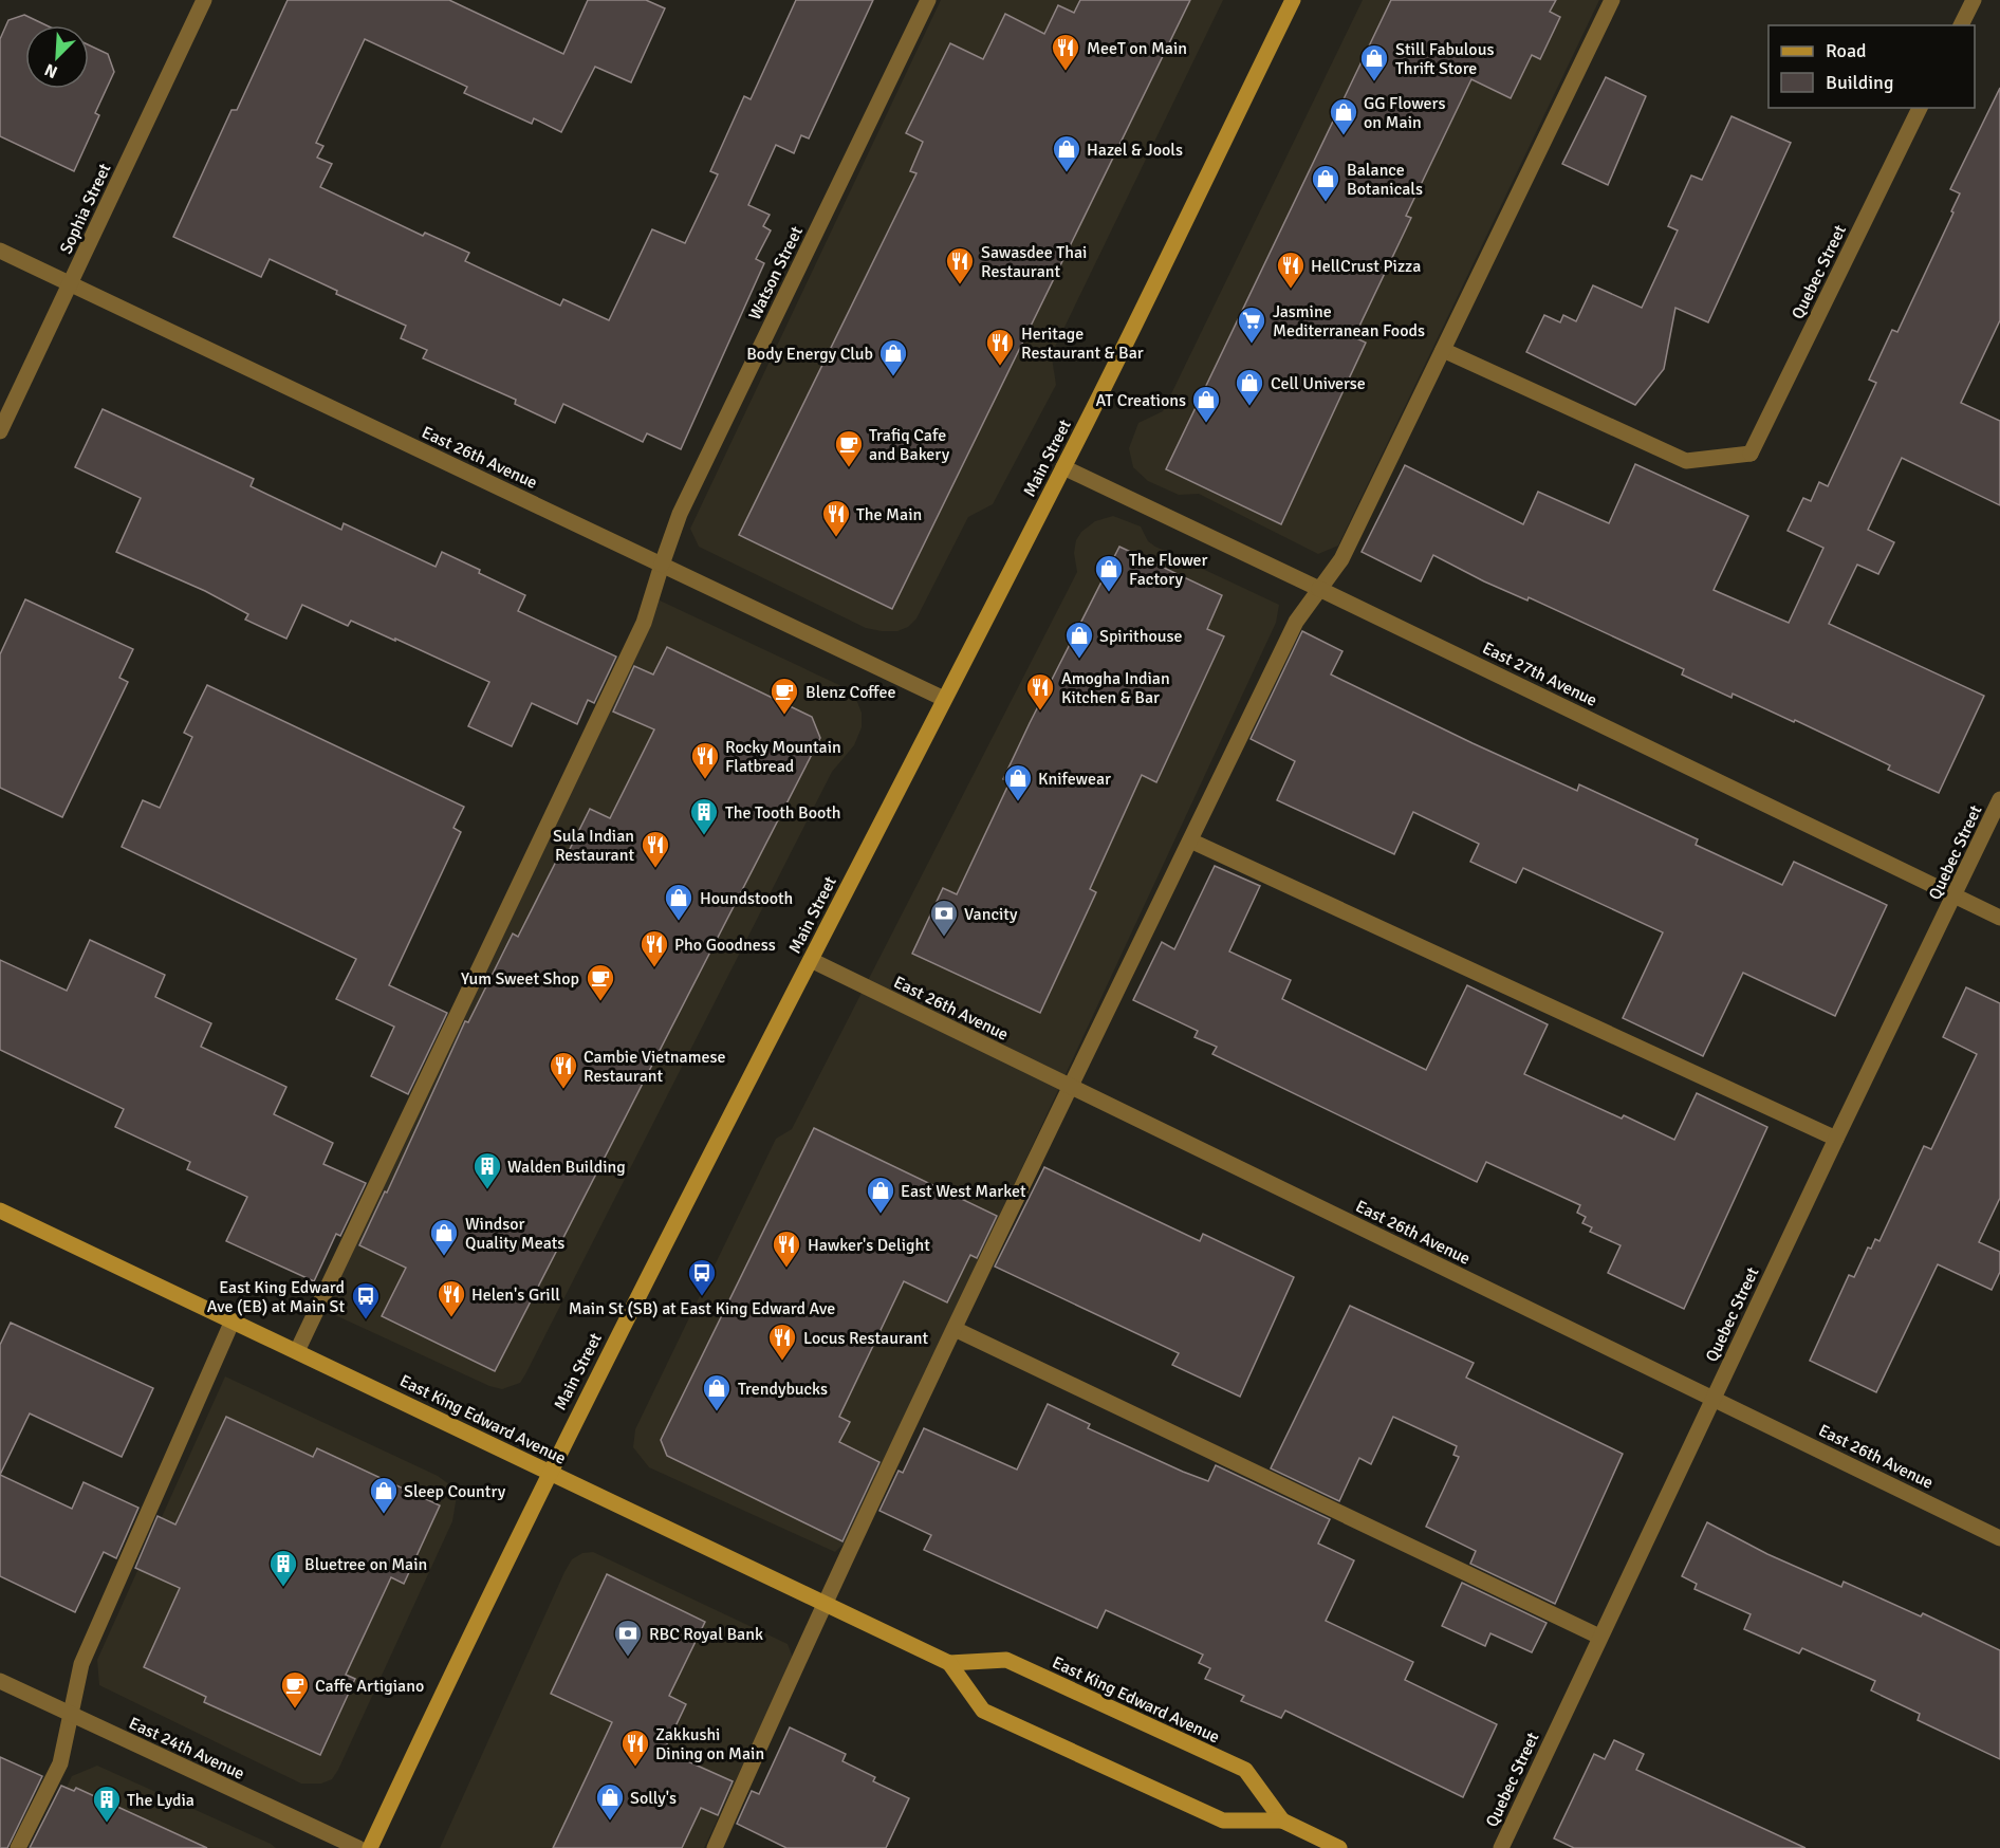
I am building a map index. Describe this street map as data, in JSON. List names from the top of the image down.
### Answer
{
  "streets": {
    "main road": ["Main Street", "East King Edward Avenue"],
    "street": [
      "Sophia Street",
      "Quebec Street",
      "Watson Street",
      "East 26th Avenue",
      "East 27th Avenue",
      "East 24th Avenue"
    ]
  },
  "crossings": [
    ["Sophia Street", "East 26th Avenue"],
    ["Quebec Street", "East 26th Avenue"],
    ["Quebec Street", "East 27th Avenue"],
    ["Watson Street", "East 26th Avenue"],
    ["Watson Street", "East King Edward Avenue"],
    ["East 26th Avenue", "Main Street"],
    ["Main Street", "East 27th Avenue"],
    ["Main Street", "East King Edward Avenue"]
  ],
  "places": {
    "restaurant": [
      "MeeT on Main",
      "Sawasdee Thai Restaurant",
      "HellCrust Pizza",
      "Heritage Restaurant & Bar",
      "The Main",
      "Amogha Indian Kitchen & Bar",
      "Rocky Mountain Flatbread",
      "Sula Indian Restaurant",
      "Pho Goodness",
      "Cambie Vietnamese Restaurant",
      "Hawker's Delight",
      "Helen's Grill",
      "Locus Restaurant",
      "Zakkushi Dining on Main"
    ],
    "shop": [
      "Still Fabulous Thrift Store",
      "GG Flowers on Main",
      "Hazel & Jools",
      "Balance Botanicals",
      "Body Energy Club",
      "Cell Universe",
      "AT Creations",
      "The Flower Factory",
      "Spirithouse",
      "Knifewear",
      "Houndstooth",
      "East West Market",
      "Windsor Quality Meats",
      "Trendybucks",
      "Sleep Country",
      "Solly's"
    ],
    "supermarket": ["Jasmine Mediterranean Foods"],
    "cafe": [
      "Trafiq Cafe and Bakery",
      "Blenz Coffee",
      "Yum Sweet Shop",
      "Caffe Artigiano"
    ],
    "building": [
      "The Tooth Booth",
      "Walden Building",
      "Bluetree on Main",
      "The Lydia"
    ],
    "bank": ["Vancity", "RBC Royal Bank"],
    "bus stop": ["Main St (SB) at East King Edward Ave", "East King Edward Ave (EB) at Main St"]
  },
  "legend": ["Road", "Building"],
  "north": "bottom left"
}
